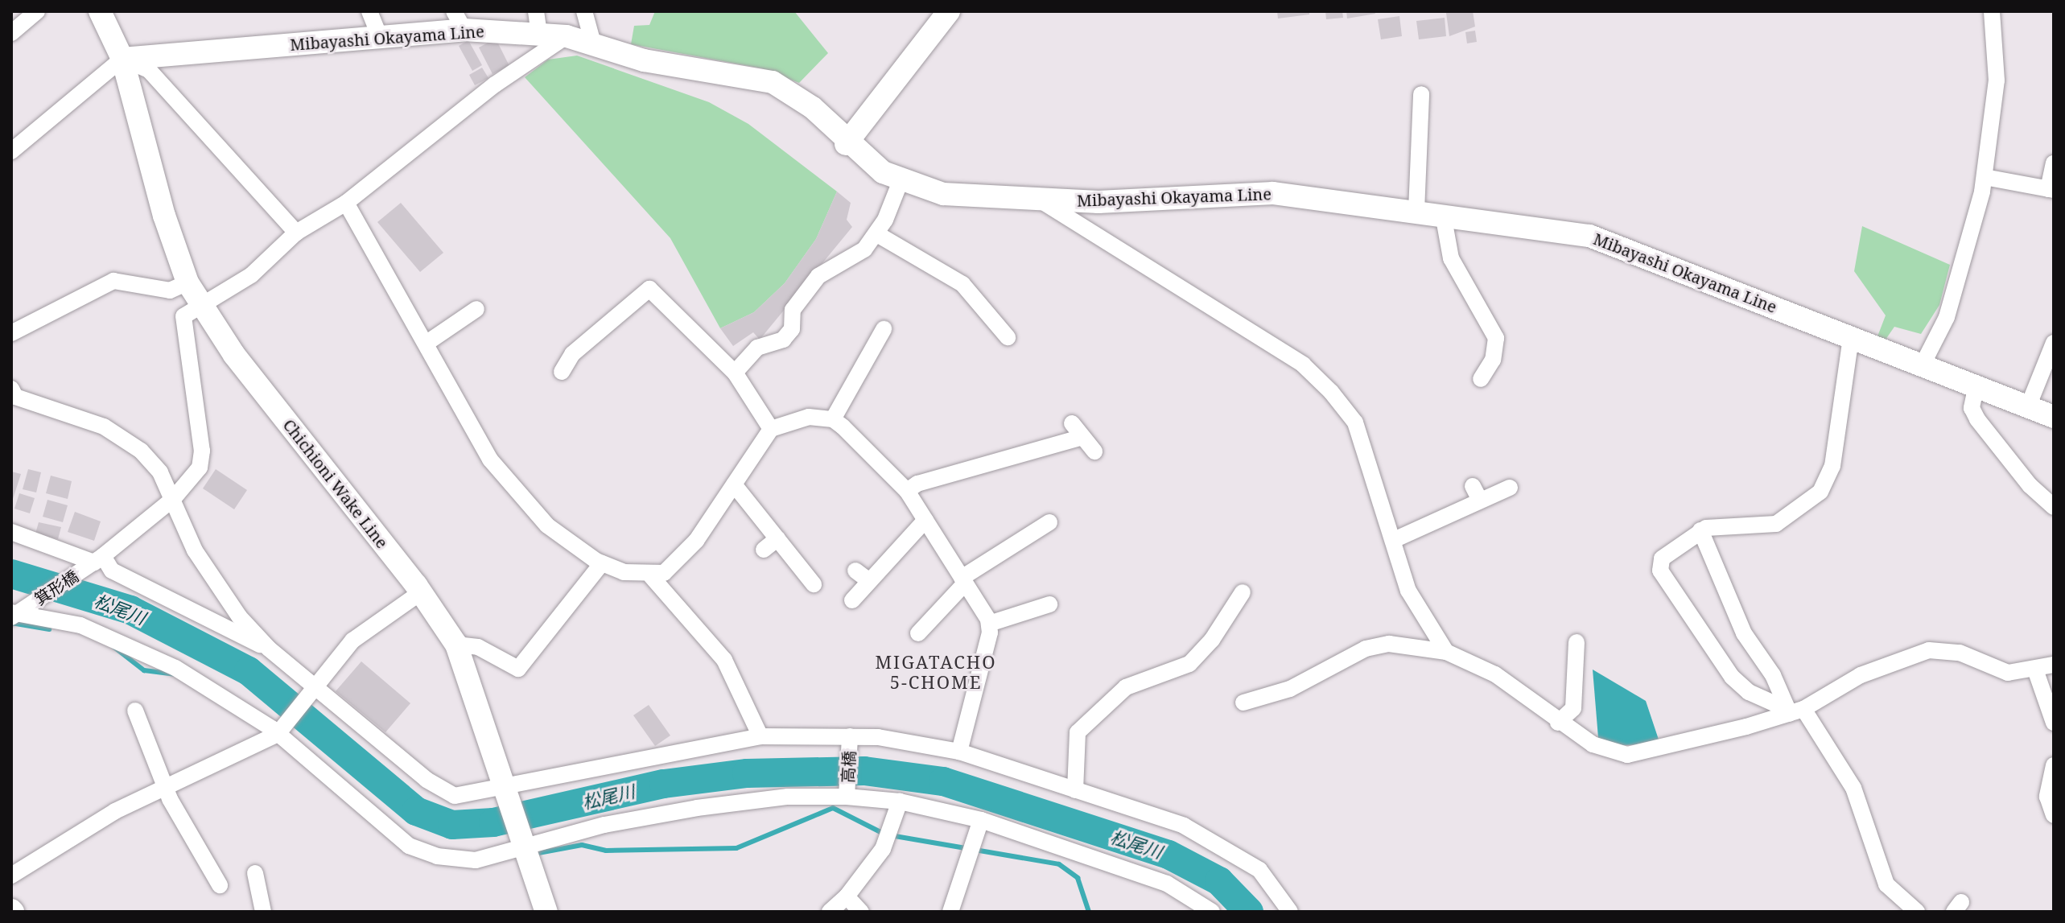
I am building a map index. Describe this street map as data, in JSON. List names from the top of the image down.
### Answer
{
  "streets": {
    "main road": ["Mibayashi Okayama Line", "Chichioni Wake Line"],
    "street": ["箕形橋", "高橋"]
  },
  "crossings": [
    ["Mibayashi Okayama Line", "Chichioni Wake Line"],
    ["Chichioni Wake Line", "箕形橋"]
  ],
  "districts": ["MIGATACHO 5-CHOME"],
  "water": ["松尾川"]
}
